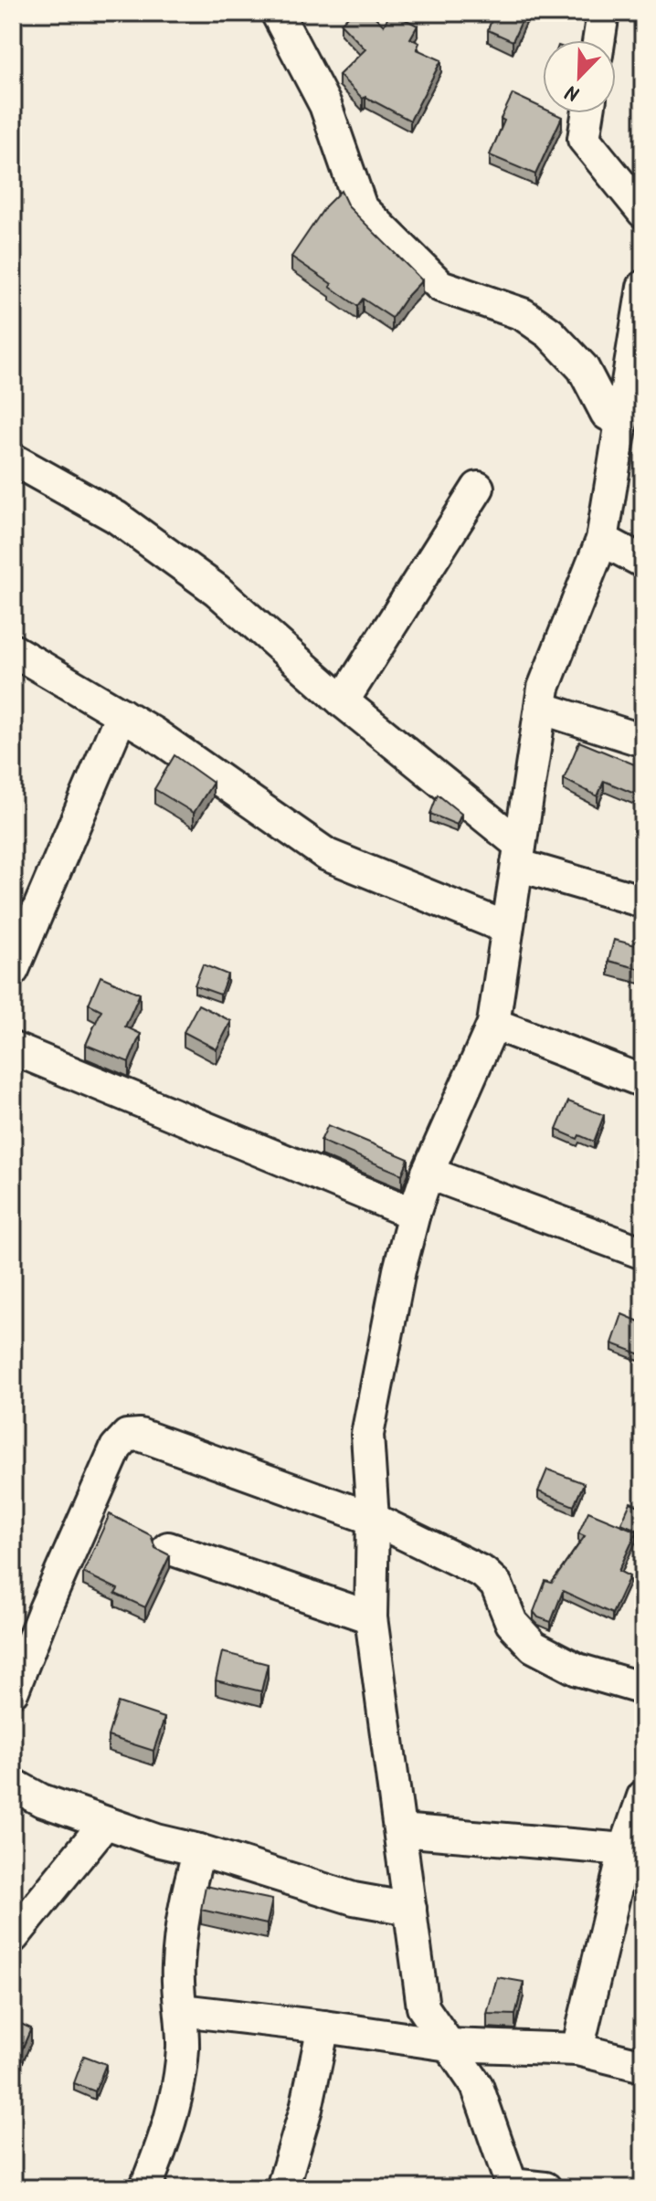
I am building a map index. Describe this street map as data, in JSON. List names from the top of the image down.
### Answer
{
  "north": "bottom left"
}
